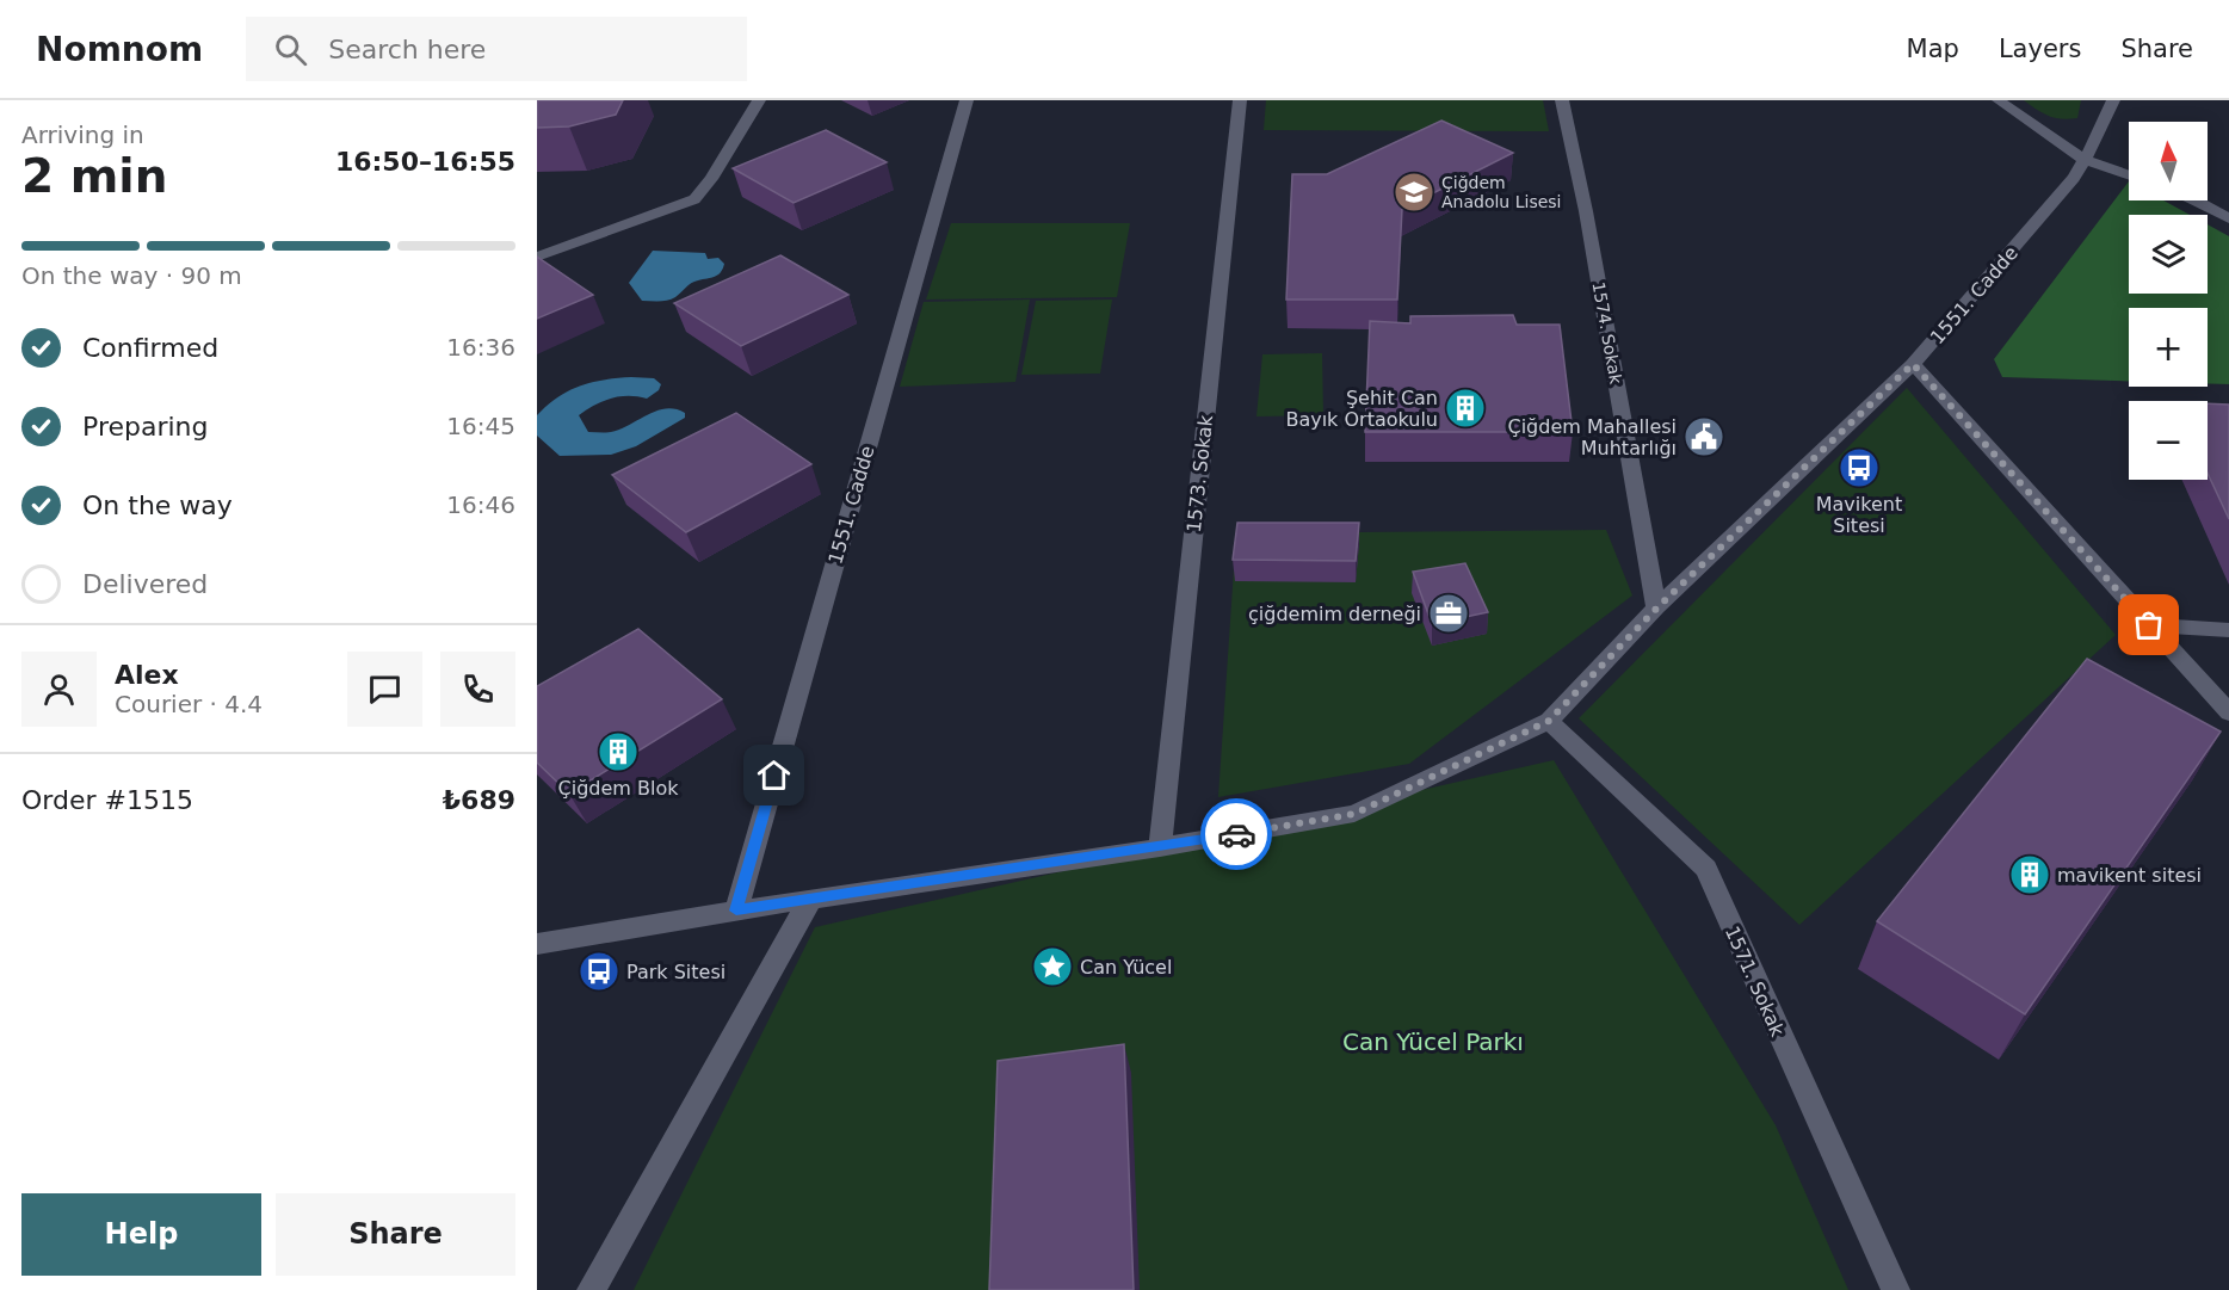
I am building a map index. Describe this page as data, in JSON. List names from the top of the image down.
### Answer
{
  "streets": {
    "street": [
      "1551. Cadde",
      "1574. Sokak",
      "1573. Sokak",
      "1571. Sokak"
    ]
  },
  "crossings": [
    ["1551. Cadde", "1574. Sokak"],
    ["1551. Cadde", "1573. Sokak"],
    ["1551. Cadde", "1571. Sokak"]
  ],
  "parks": ["Can Yücel Parkı"],
  "places": {
    "school or university": ["Çiğdem Anadolu Lisesi"],
    "building": ["Şehit Can Bayık Ortaokulu", "Çiğdem Blok", "mavikent sitesi"],
    "public building": ["Çiğdem Mahallesi Muhtarlığı"],
    "bus stop": ["Mavikent Sitesi", "Park Sitesi"],
    "office": ["çiğdemim derneği"],
    "place": ["Can Yücel"]
  },
  "north": "top",
  "page": {
    "header": "Nomnom",
    "search": "Search here",
    "nav": ["Map", "Layers", "Share"],
    "heading": ["2 min", "Arriving in", "16:50–16:55"],
    "panel": [
      "Alex",
      "Courier · 4.4",
      "Order #1515",
      "₺689"
    ],
    "map_buttons": ["+", "−"],
    "bar": "On the way · 90 m",
    "list": [
      ["Confirmed", "16:36"],
      ["Preparing", "16:45"],
      ["On the way", "16:46"],
      "Delivered"
    ],
    "buttons": ["Help", "Share"]
  }
}
